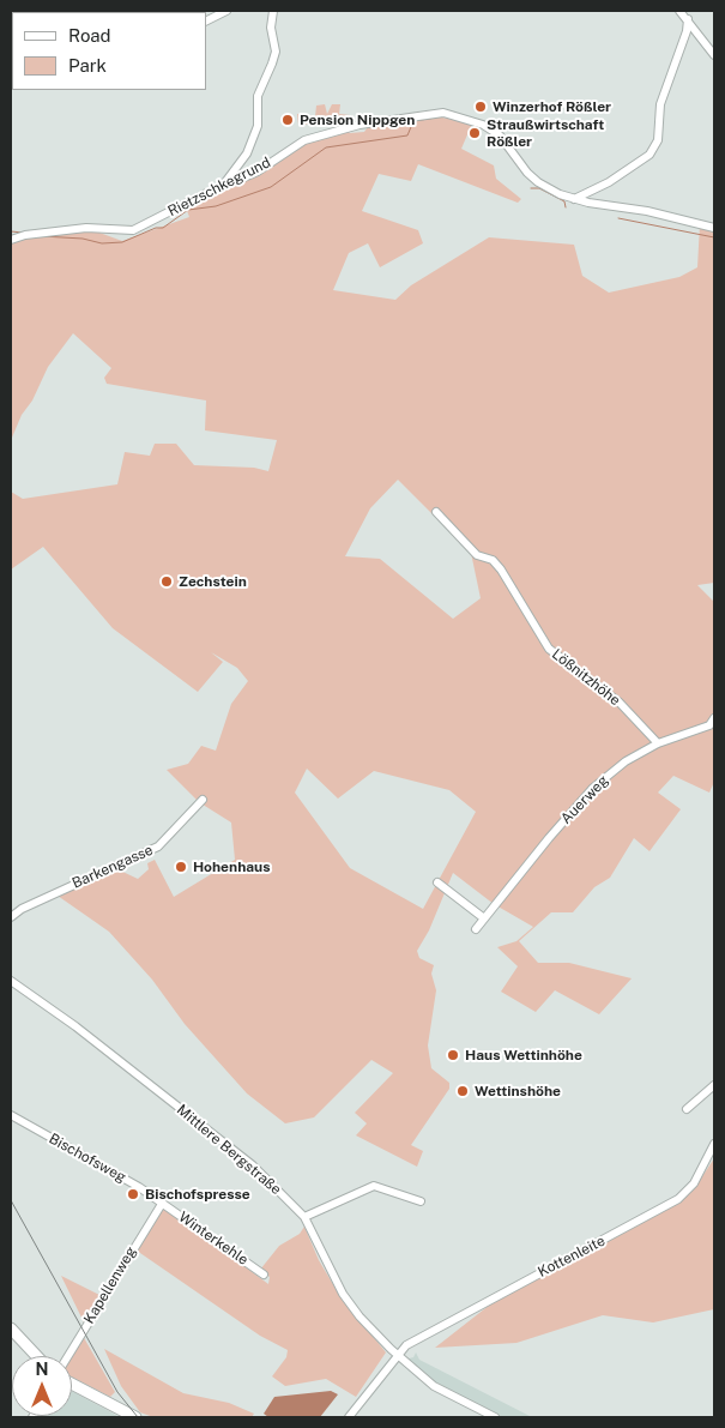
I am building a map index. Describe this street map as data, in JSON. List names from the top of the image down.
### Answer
{
  "streets": {
    "street": [
      "Rietzschkegrund",
      "Lößnitzhöhe",
      "Auerweg",
      "Barkengasse",
      "Mittlere Bergstraße",
      "Bischofsweg",
      "Winterkehle",
      "Kottenleite",
      "Kapellenweg"
    ]
  },
  "crossings": [
    ["Lößnitzhöhe", "Auerweg"],
    ["Mittlere Bergstraße", "Kottenleite"],
    ["Bischofsweg", "Winterkehle"],
    ["Bischofsweg", "Kapellenweg"],
    ["Winterkehle", "Kapellenweg"]
  ],
  "places": [
    "Winzerhof Rößler",
    "Pension Nippgen",
    "Straußwirtschaft Rößler",
    "Zechstein",
    "Hohenhaus",
    "Haus Wettinhöhe",
    "Wettinshöhe",
    "Bischofspresse"
  ],
  "legend": ["Road", "Park"],
  "north": "top"
}
